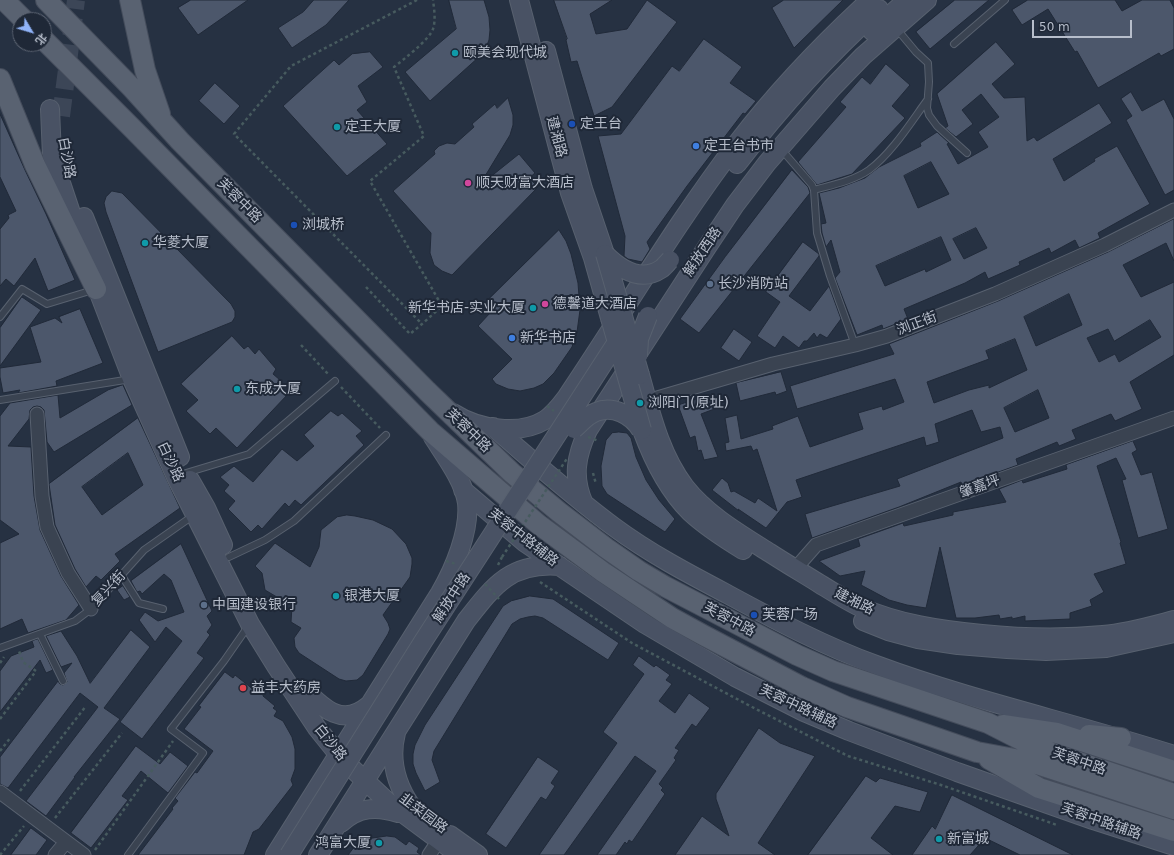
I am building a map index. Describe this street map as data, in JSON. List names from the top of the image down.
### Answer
{
  "streets": {
    "main road": ["芙蓉中路"],
    "street": [
      "建湘路",
      "白沙路",
      "解放西路",
      "浏正街",
      "肇嘉坪",
      "芙蓉中路辅路",
      "解放中路",
      "韭菜园路"
    ],
    "lane": ["复兴街"]
  },
  "crossings": [
    ["建湘路", "解放西路"],
    ["建湘路", "浏正街"],
    ["建湘路", "肇嘉坪"],
    ["建湘路", "解放中路"],
    ["白沙路", "复兴街"],
    ["白沙路", "解放中路"],
    ["白沙路", "韭菜园路"],
    ["芙蓉中路", "解放西路"],
    ["芙蓉中路", "芙蓉中路辅路"],
    ["芙蓉中路", "解放中路"],
    ["解放西路", "解放中路"],
    ["芙蓉中路辅路", "解放中路"],
    ["解放中路", "韭菜园路"]
  ],
  "places": [
    "颐美会现代城",
    "定王台",
    "定王大厦",
    "定王台书市",
    "顺天财富大酒店",
    "浏城桥",
    "华菱大厦",
    "长沙消防站",
    "德馨道大酒店",
    "新华书店-实业大厦",
    "新华书店",
    "东成大厦",
    "浏阳门(原址)",
    "银港大厦",
    "中国建设银行",
    "芙蓉广场",
    "益丰大药房",
    "新富城",
    "鸿富大厦"
  ],
  "scale_bar": "50 m",
  "north": "bottom right"
}
